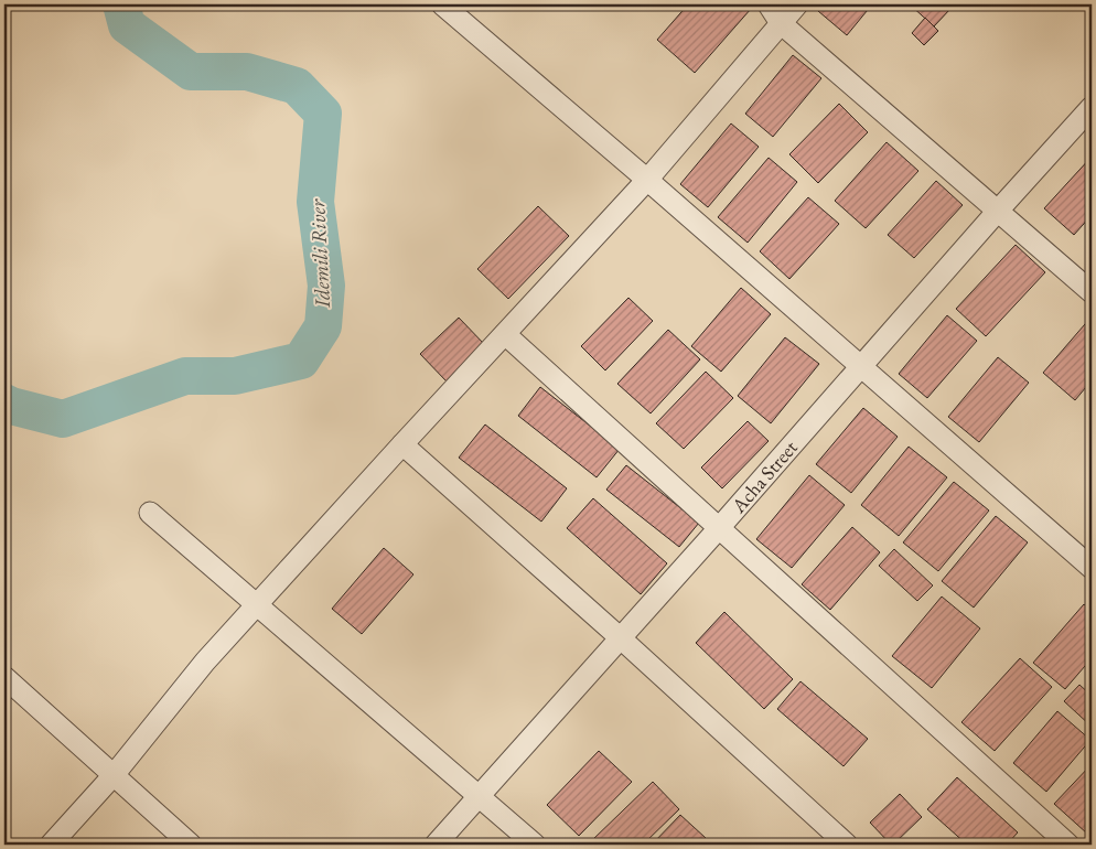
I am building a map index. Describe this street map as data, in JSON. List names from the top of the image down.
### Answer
{
  "streets": {
    "street": ["Acha Street"]
  },
  "water": ["Idemili River"]
}
